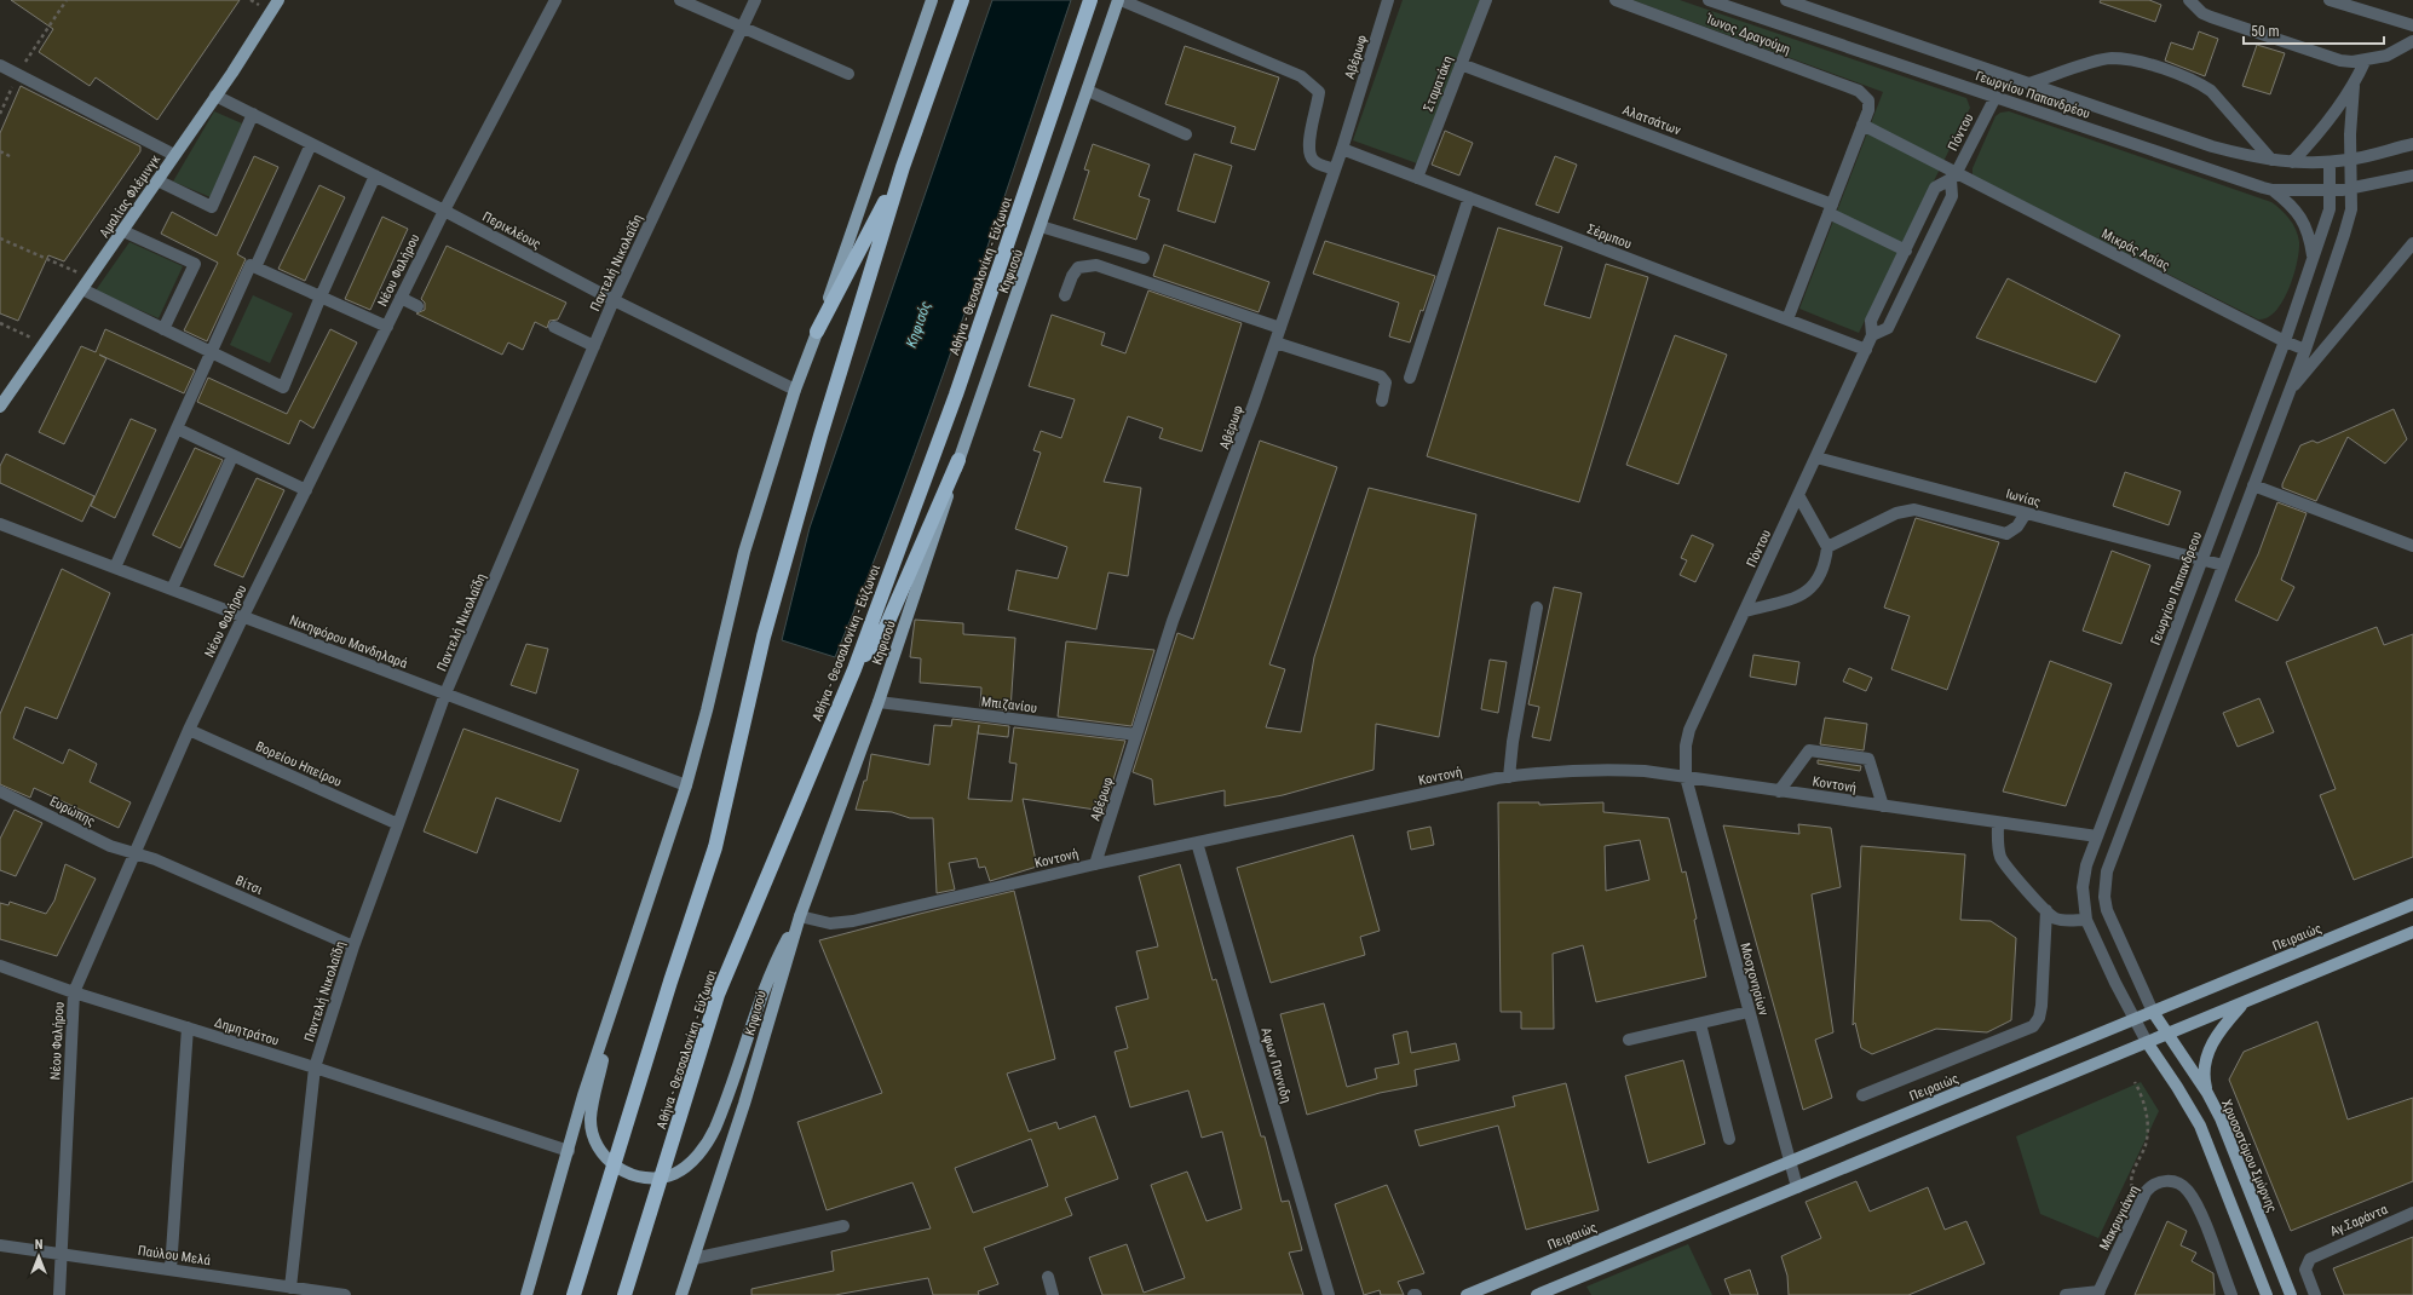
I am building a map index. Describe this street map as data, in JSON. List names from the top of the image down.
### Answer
{
  "streets": {
    "highway": ["Αθήνα - Θεσσαλονίκη - Εύζωνοι"],
    "main road": [
      "Αμαλίας Φλέμινγκ",
      "Κηφισού",
      "Πειραιώς",
      "Χρυσοστόμου Σμύρνης"
    ],
    "street": [
      "Ίωνος Δραγούμη",
      "Αβέρωφ",
      "Σταματάκη",
      "Γεωργίου Παπανδρέου",
      "Αλατσάτων",
      "Πόντου",
      "Περικλέους",
      "Σέρμπου",
      "Μικράς Ασίας",
      "Παντελή Νικολαΐδη",
      "Νέου Φαλήρου",
      "Ιωνίας",
      "Γεωργίου Παπανδρεου",
      "Νικηφόρου Μανδηλαρά",
      "Μπιζανίου",
      "Βορείου Ηπείρου",
      "Κοντονή",
      "Ευρώπης",
      "Βίτσι",
      "Μοσχονησίων",
      "Δημητράτου",
      "Αφων Παννιδη",
      "Μακρυγιάννη",
      "Αγ.Σαράντα",
      "Παύλου Μελά"
    ]
  },
  "crossings": [
    ["Ίωνος Δραγούμη", "Μικράς Ασίας"],
    ["Αβέρωφ", "Σέρμπου"],
    ["Αβέρωφ", "Μπιζανίου"],
    ["Αβέρωφ", "Κοντονή"],
    ["Σταματάκη", "Αλατσάτων"],
    ["Σταματάκη", "Σέρμπου"],
    ["Γεωργίου Παπανδρέου", "Πόντου"],
    ["Γεωργίου Παπανδρέου", "Γεωργίου Παπανδρεου"],
    ["Αλατσάτων", "Πόντου"],
    ["Πόντου", "Σέρμπου"],
    ["Πόντου", "Μικράς Ασίας"],
    ["Πόντου", "Ιωνίας"],
    ["Πόντου", "Κοντονή"],
    ["Πόντου", "Μοσχονησίων"],
    ["Αμαλίας Φλέμινγκ", "Περικλέους"],
    ["Περικλέους", "Παντελή Νικολαΐδη"],
    ["Περικλέους", "Νέου Φαλήρου"],
    ["Μικράς Ασίας", "Γεωργίου Παπανδρεου"],
    ["Παντελή Νικολαΐδη", "Νικηφόρου Μανδηλαρά"],
    ["Παντελή Νικολαΐδη", "Βορείου Ηπείρου"],
    ["Παντελή Νικολαΐδη", "Βίτσι"],
    ["Παντελή Νικολαΐδη", "Δημητράτου"],
    ["Παντελή Νικολαΐδη", "Παύλου Μελά"],
    ["Νέου Φαλήρου", "Νικηφόρου Μανδηλαρά"],
    ["Νέου Φαλήρου", "Βορείου Ηπείρου"],
    ["Νέου Φαλήρου", "Ευρώπης"],
    ["Νέου Φαλήρου", "Βίτσι"],
    ["Νέου Φαλήρου", "Δημητράτου"],
    ["Νέου Φαλήρου", "Παύλου Μελά"],
    ["Κηφισού", "Μπιζανίου"],
    ["Κηφισού", "Κοντονή"],
    ["Ιωνίας", "Γεωργίου Παπανδρεου"],
    ["Γεωργίου Παπανδρεου", "Κοντονή"],
    ["Γεωργίου Παπανδρεου", "Πειραιώς"],
    ["Κοντονή", "Μοσχονησίων"],
    ["Κοντονή", "Αφων Παννιδη"],
    ["Ευρώπης", "Βίτσι"],
    ["Πειραιώς", "Μοσχονησίων"],
    ["Πειραιώς", "Χρυσοστόμου Σμύρνης"]
  ],
  "water": ["Κηφισός"],
  "scale_bar": "50 m",
  "north": "top"
}
